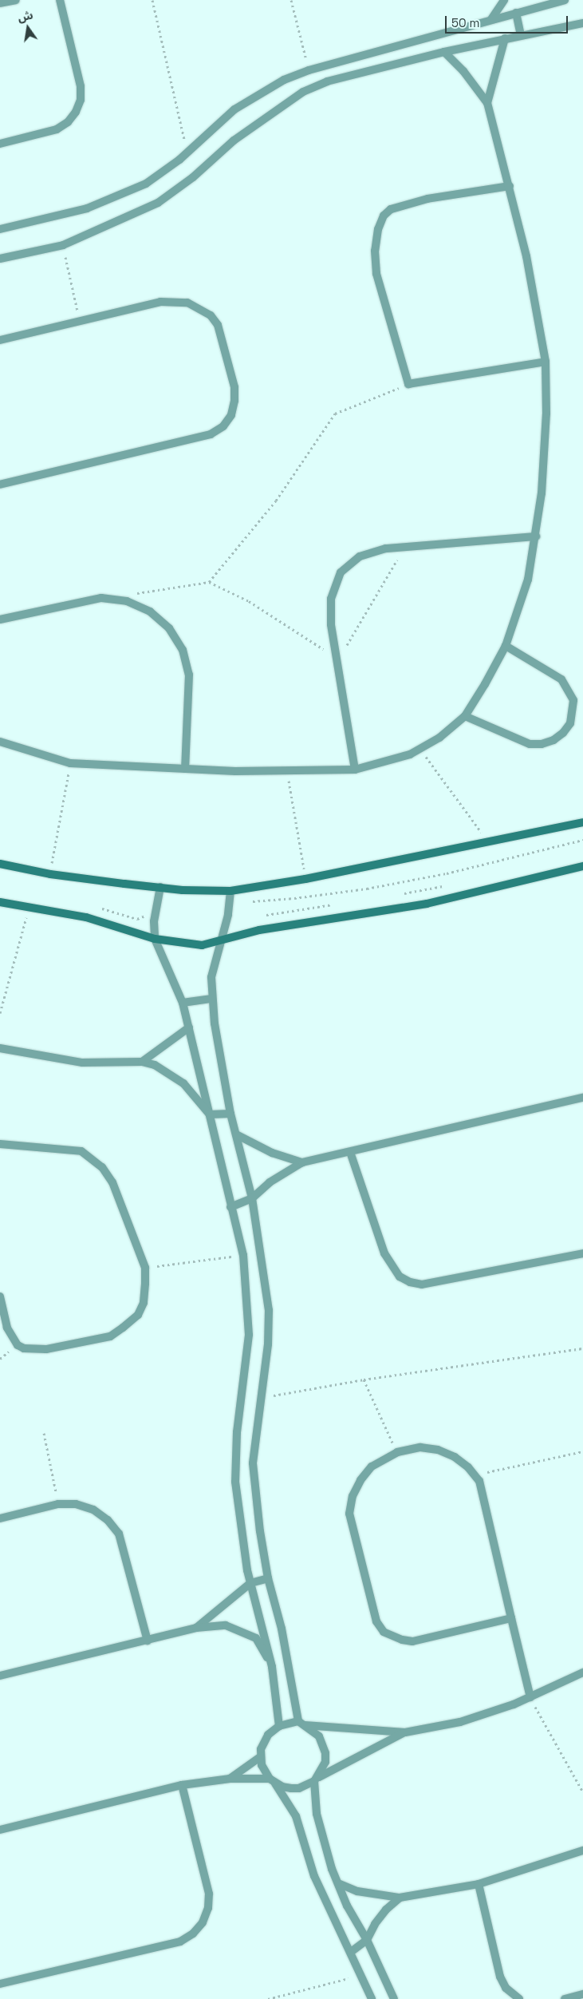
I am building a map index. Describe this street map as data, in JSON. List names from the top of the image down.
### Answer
{
  "scale_bar": "50 m",
  "north": "top"
}
